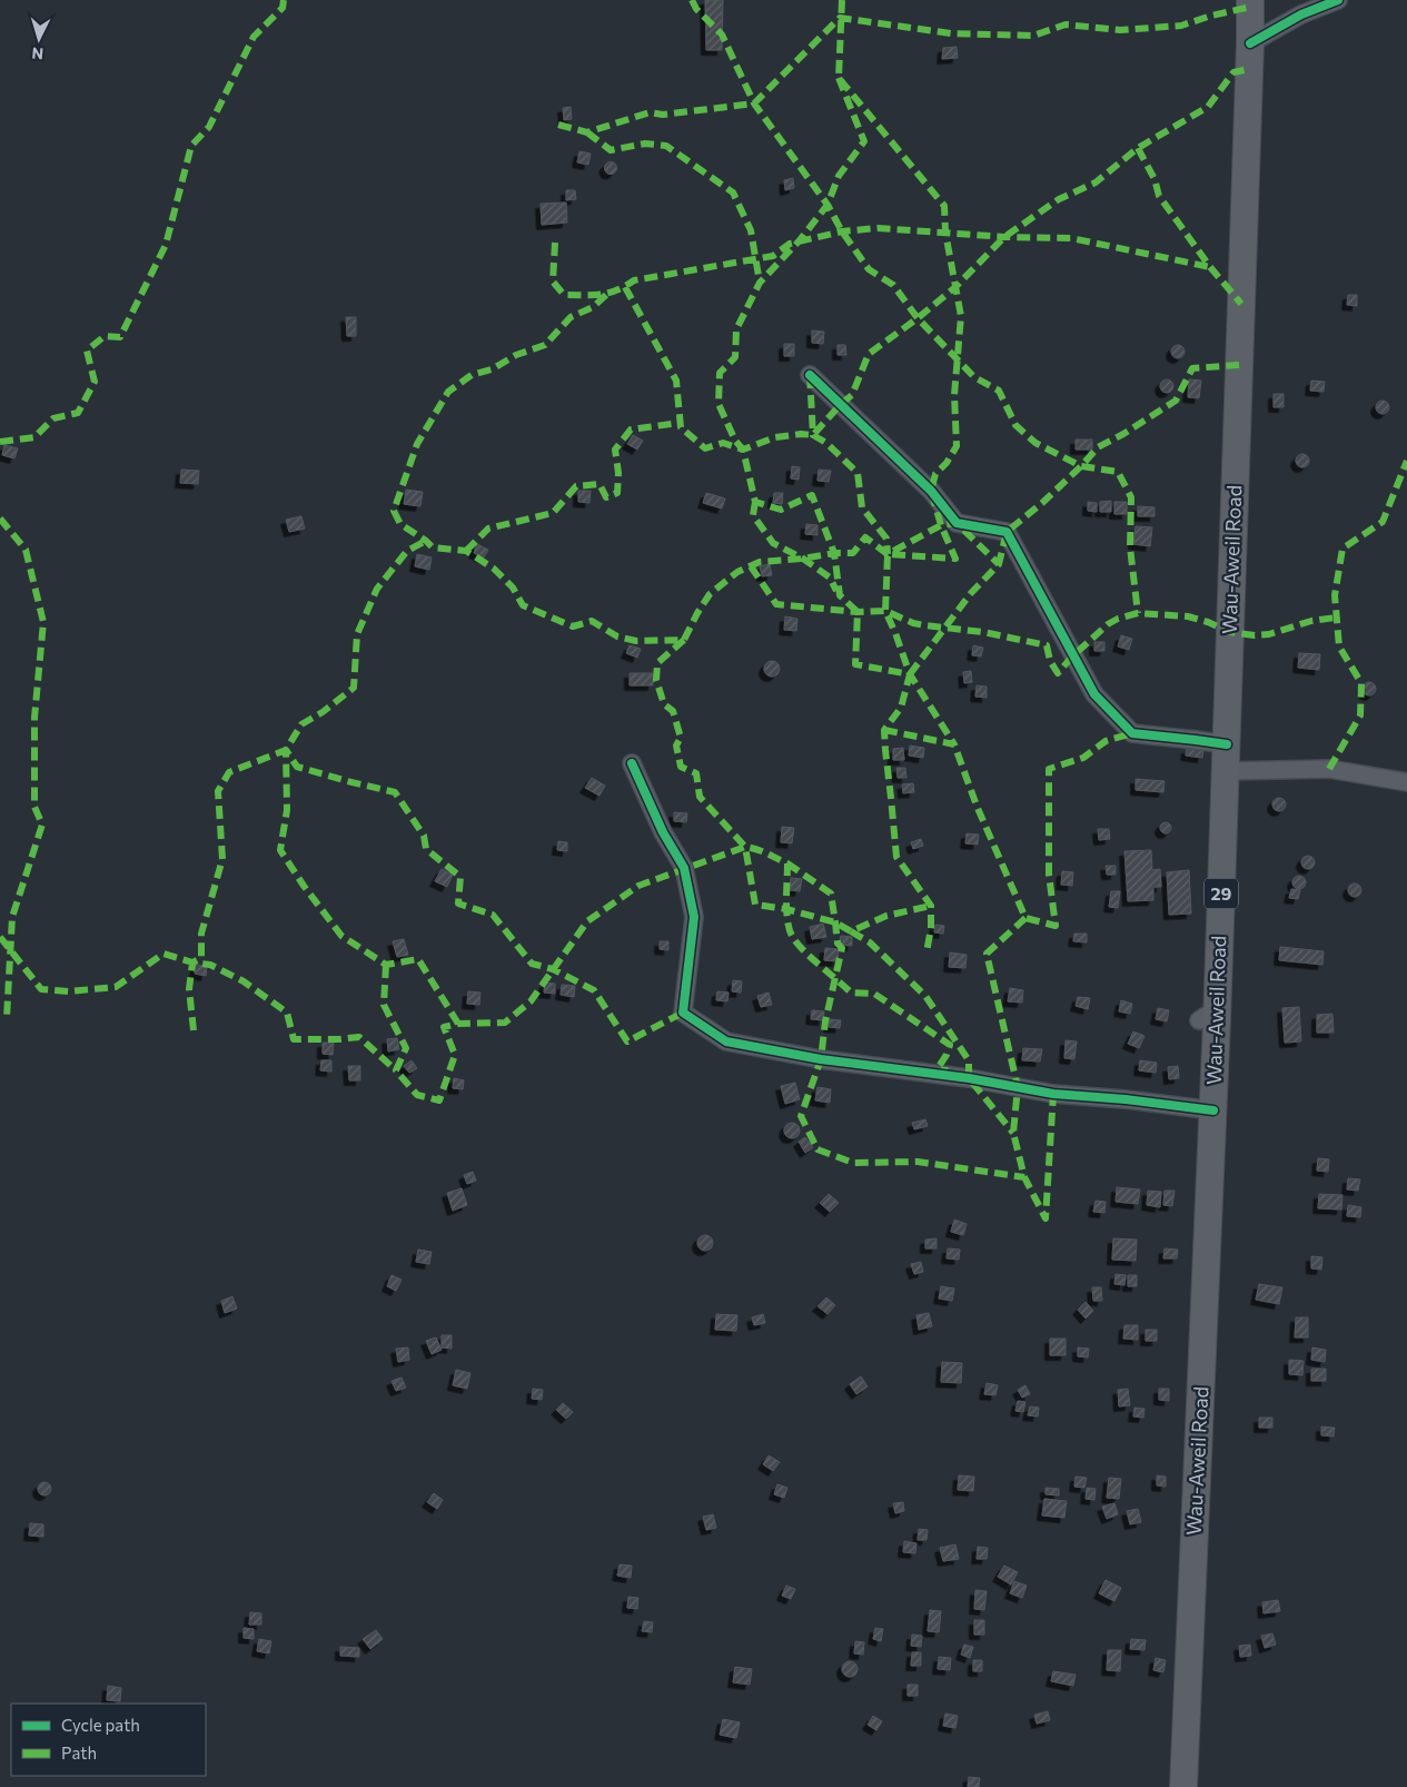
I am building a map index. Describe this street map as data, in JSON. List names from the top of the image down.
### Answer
{
  "streets": {
    "main road": ["Wau-Aweil Road", "29"]
  },
  "legend": ["Cycle path", "Path"],
  "north": "bottom"
}
